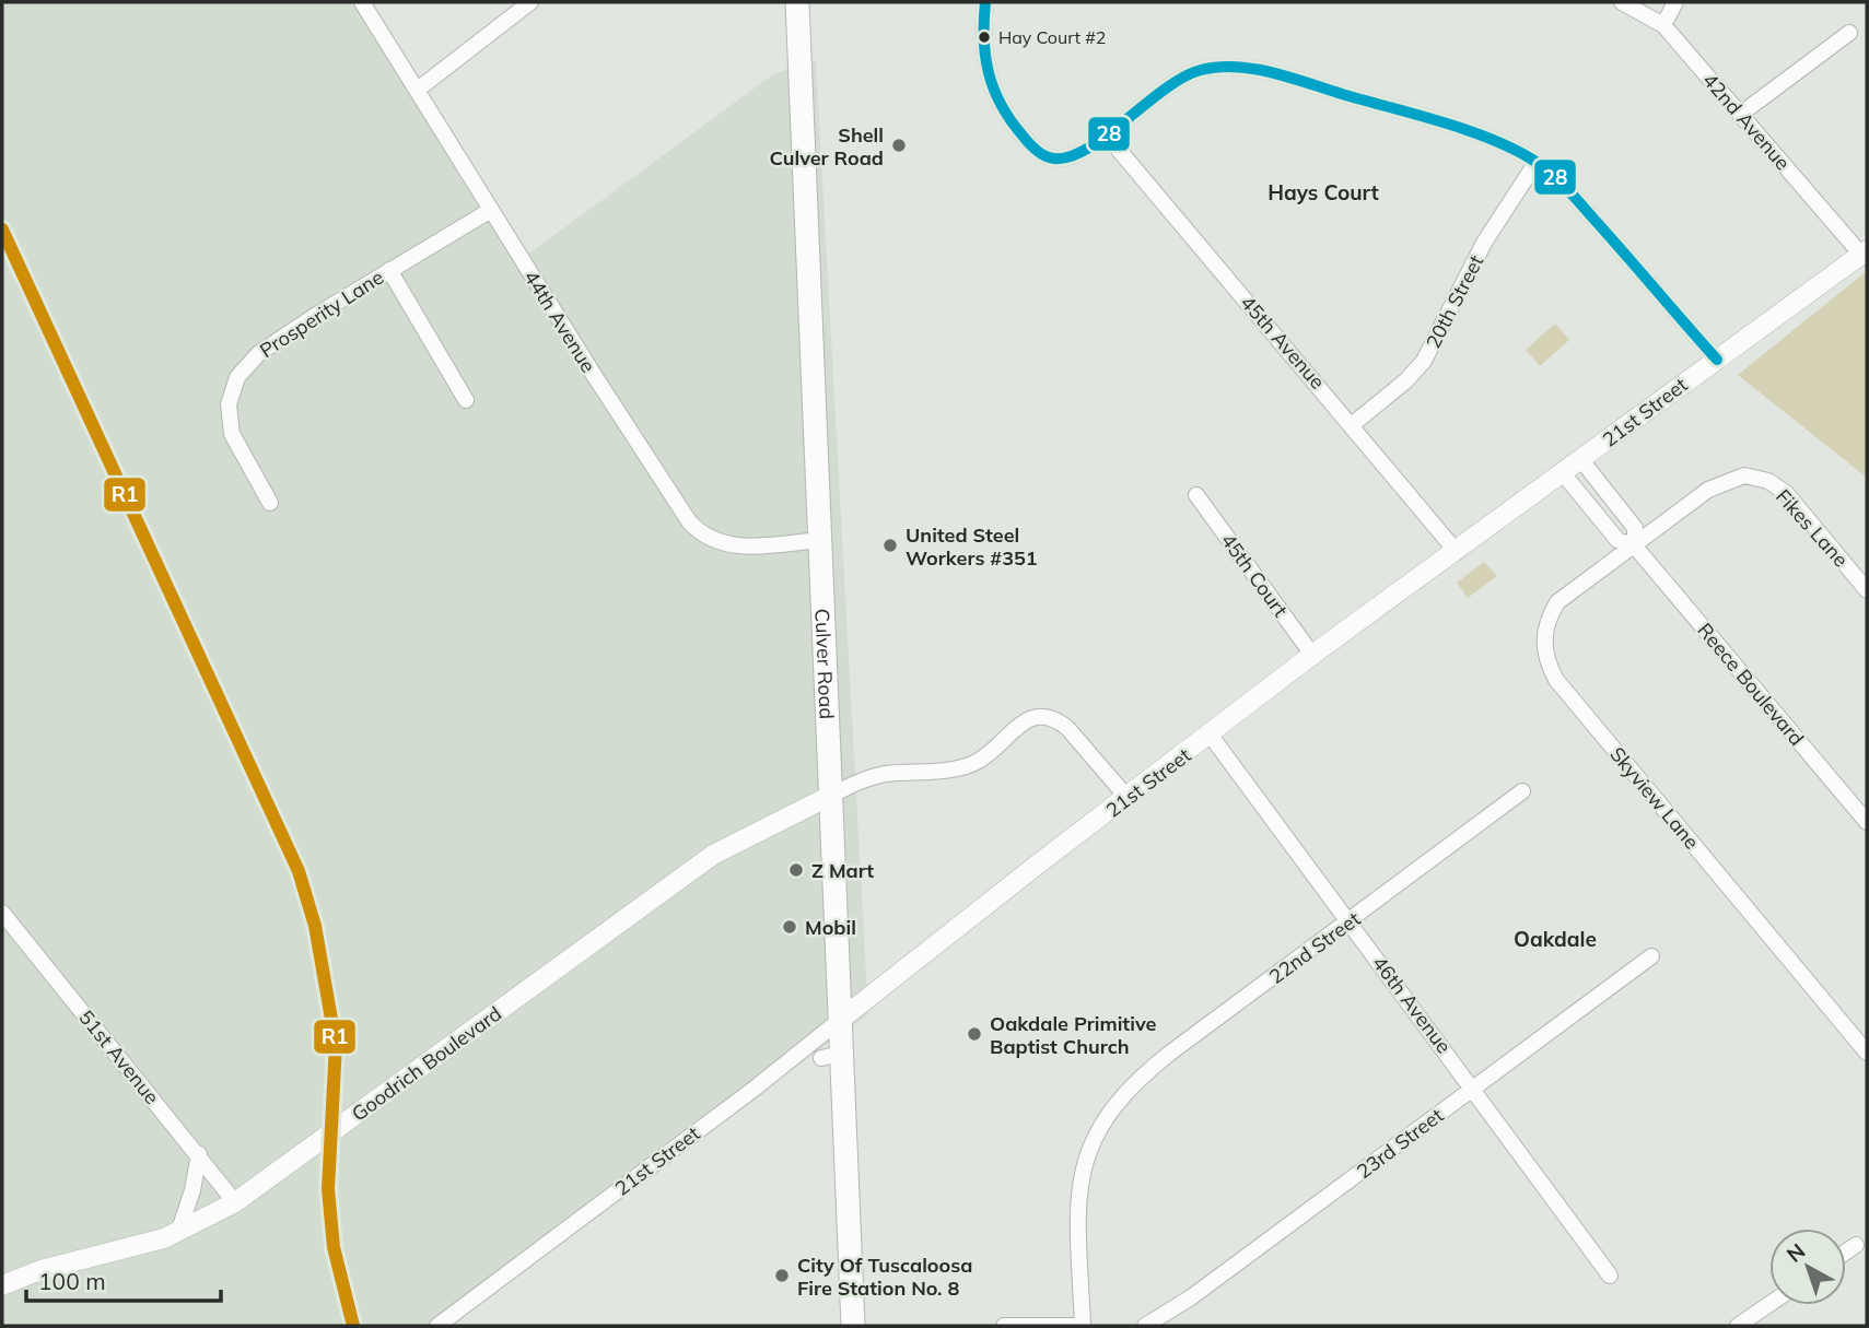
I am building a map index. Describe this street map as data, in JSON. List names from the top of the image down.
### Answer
{
  "streets": {
    "main road": ["Culver Road"],
    "street": [
      "42nd Avenue",
      "20th Street",
      "Prosperity Lane",
      "44th Avenue",
      "45th Avenue",
      "21st Street",
      "Fikes Lane",
      "45th Court",
      "Reece Boulevard",
      "Skyview Lane",
      "22nd Street",
      "46th Avenue",
      "51st Avenue",
      "Goodrich Boulevard",
      "23rd Street"
    ]
  },
  "crossings": [
    ["42nd Avenue", "21st Street"],
    ["20th Street", "45th Avenue"],
    ["Prosperity Lane", "44th Avenue"],
    ["44th Avenue", "Culver Road"],
    ["45th Avenue", "21st Street"],
    ["21st Street", "45th Court"],
    ["21st Street", "Culver Road"],
    ["21st Street", "Reece Boulevard"],
    ["21st Street", "46th Avenue"],
    ["Fikes Lane", "Reece Boulevard"],
    ["Fikes Lane", "Skyview Lane"],
    ["Culver Road", "Goodrich Boulevard"],
    ["Reece Boulevard", "Skyview Lane"],
    ["22nd Street", "46th Avenue"],
    ["46th Avenue", "23rd Street"],
    ["51st Avenue", "Goodrich Boulevard"]
  ],
  "districts": ["Hays Court", "Oakdale"],
  "places": [
    "Hay Court #2",
    "Shell Culver Road",
    "United Steel Workers #351",
    "Z Mart",
    "Mobil",
    "Oakdale Primitive Baptist Church",
    "City Of Tuscaloosa Fire Station No. 8"
  ],
  "lines": ["transit line 28", "transit line R1"],
  "scale_bar": "100 m",
  "north": "top left"
}
